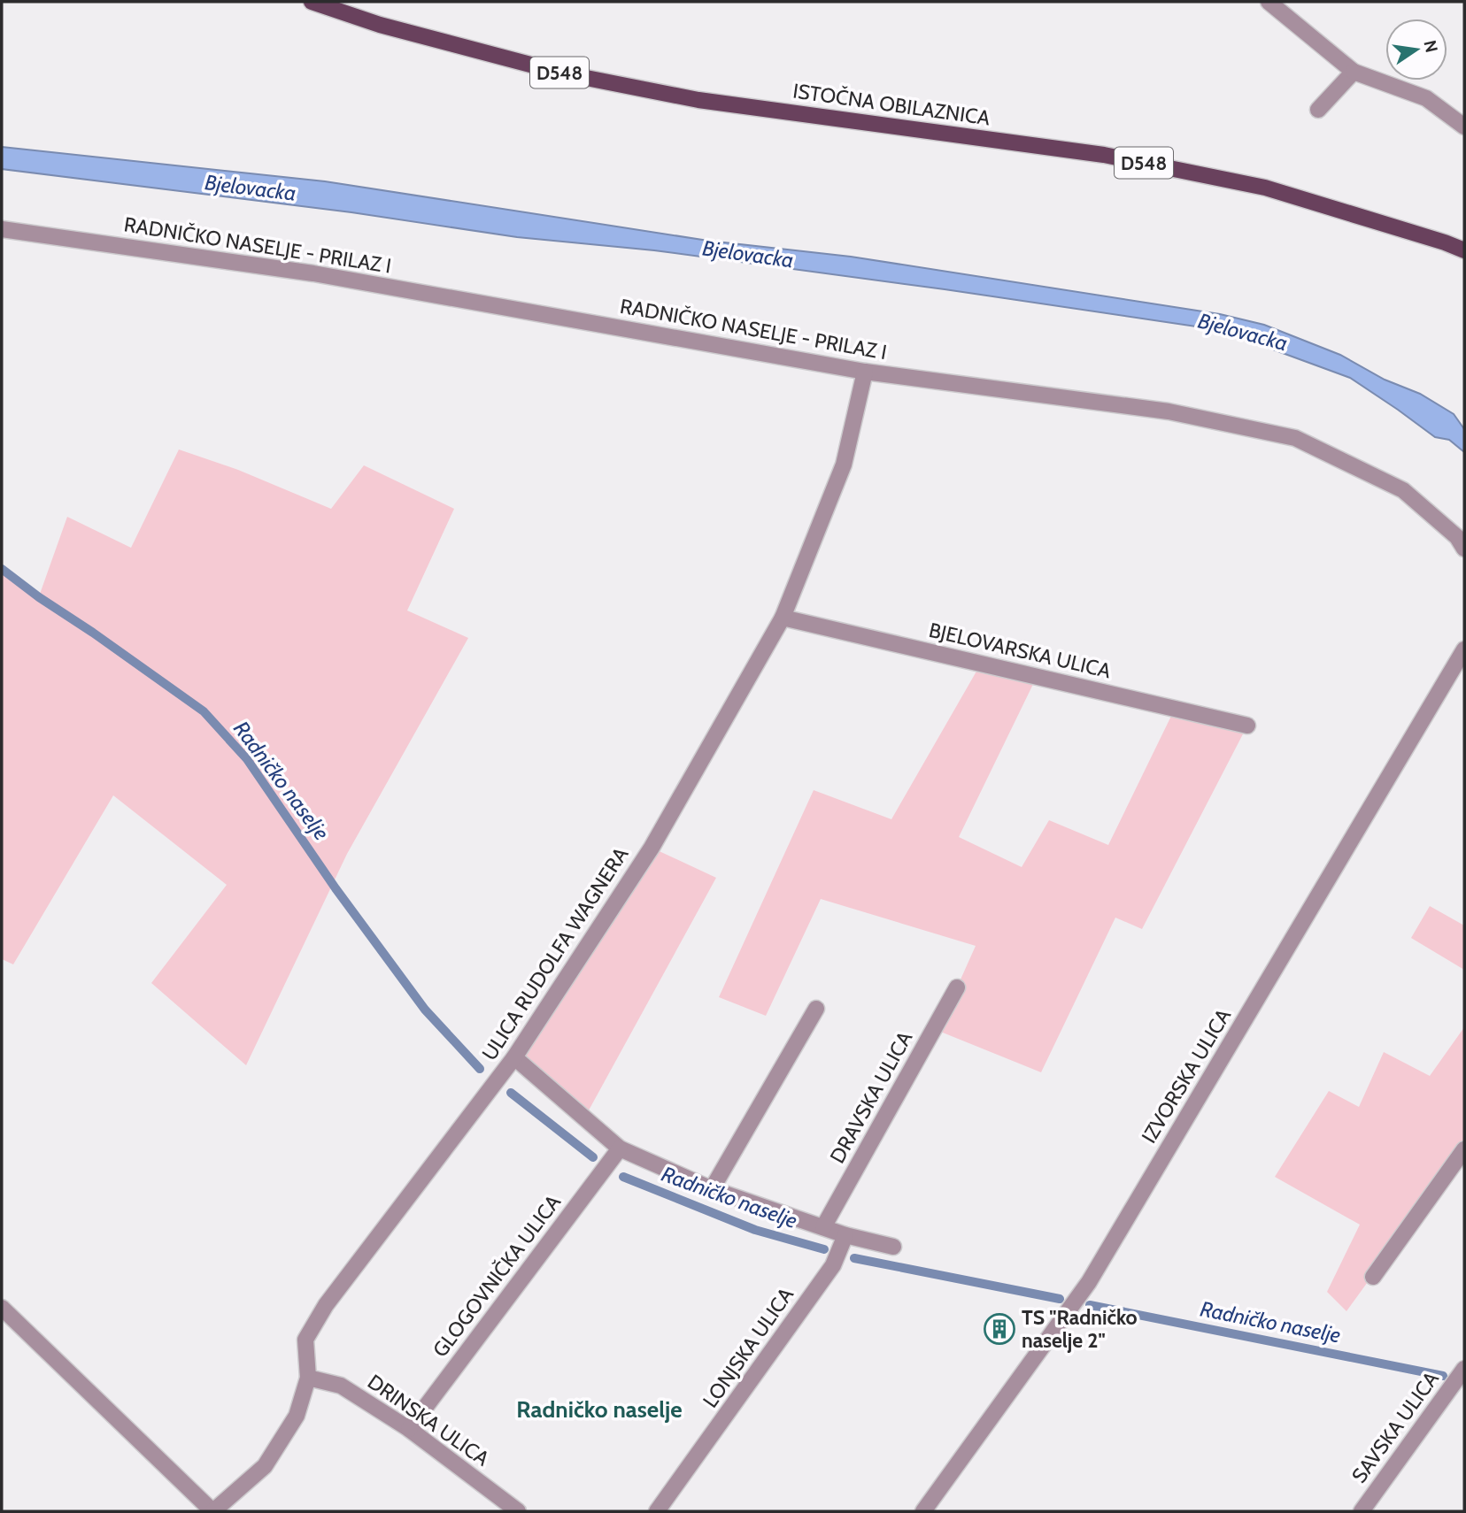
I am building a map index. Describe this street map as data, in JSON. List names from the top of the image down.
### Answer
{
  "streets": {
    "main road": ["D548", "ISTOČNA OBILAZNICA"],
    "street": [
      "RADNIČKO NASELJE - PRILAZ I",
      "BJELOVARSKA ULICA",
      "ULICA RUDOLFA WAGNERA",
      "IZVORSKA ULICA",
      "DRAVSKA ULICA",
      "GLOGOVNIČKA ULICA",
      "LONJSKA ULICA",
      "DRINSKA ULICA",
      "SAVSKA ULICA"
    ]
  },
  "crossings": [
    ["RADNIČKO NASELJE - PRILAZ I", "ULICA RUDOLFA WAGNERA"],
    ["BJELOVARSKA ULICA", "ULICA RUDOLFA WAGNERA"],
    ["ULICA RUDOLFA WAGNERA", "DRINSKA ULICA"],
    ["GLOGOVNIČKA ULICA", "DRINSKA ULICA"]
  ],
  "districts": ["Radničko naselje"],
  "water": ["Bjelovacka", "Radničko naselje"],
  "places": {
    "building": ["TS \"Radničko naselje 2\""]
  },
  "north": "right"
}
